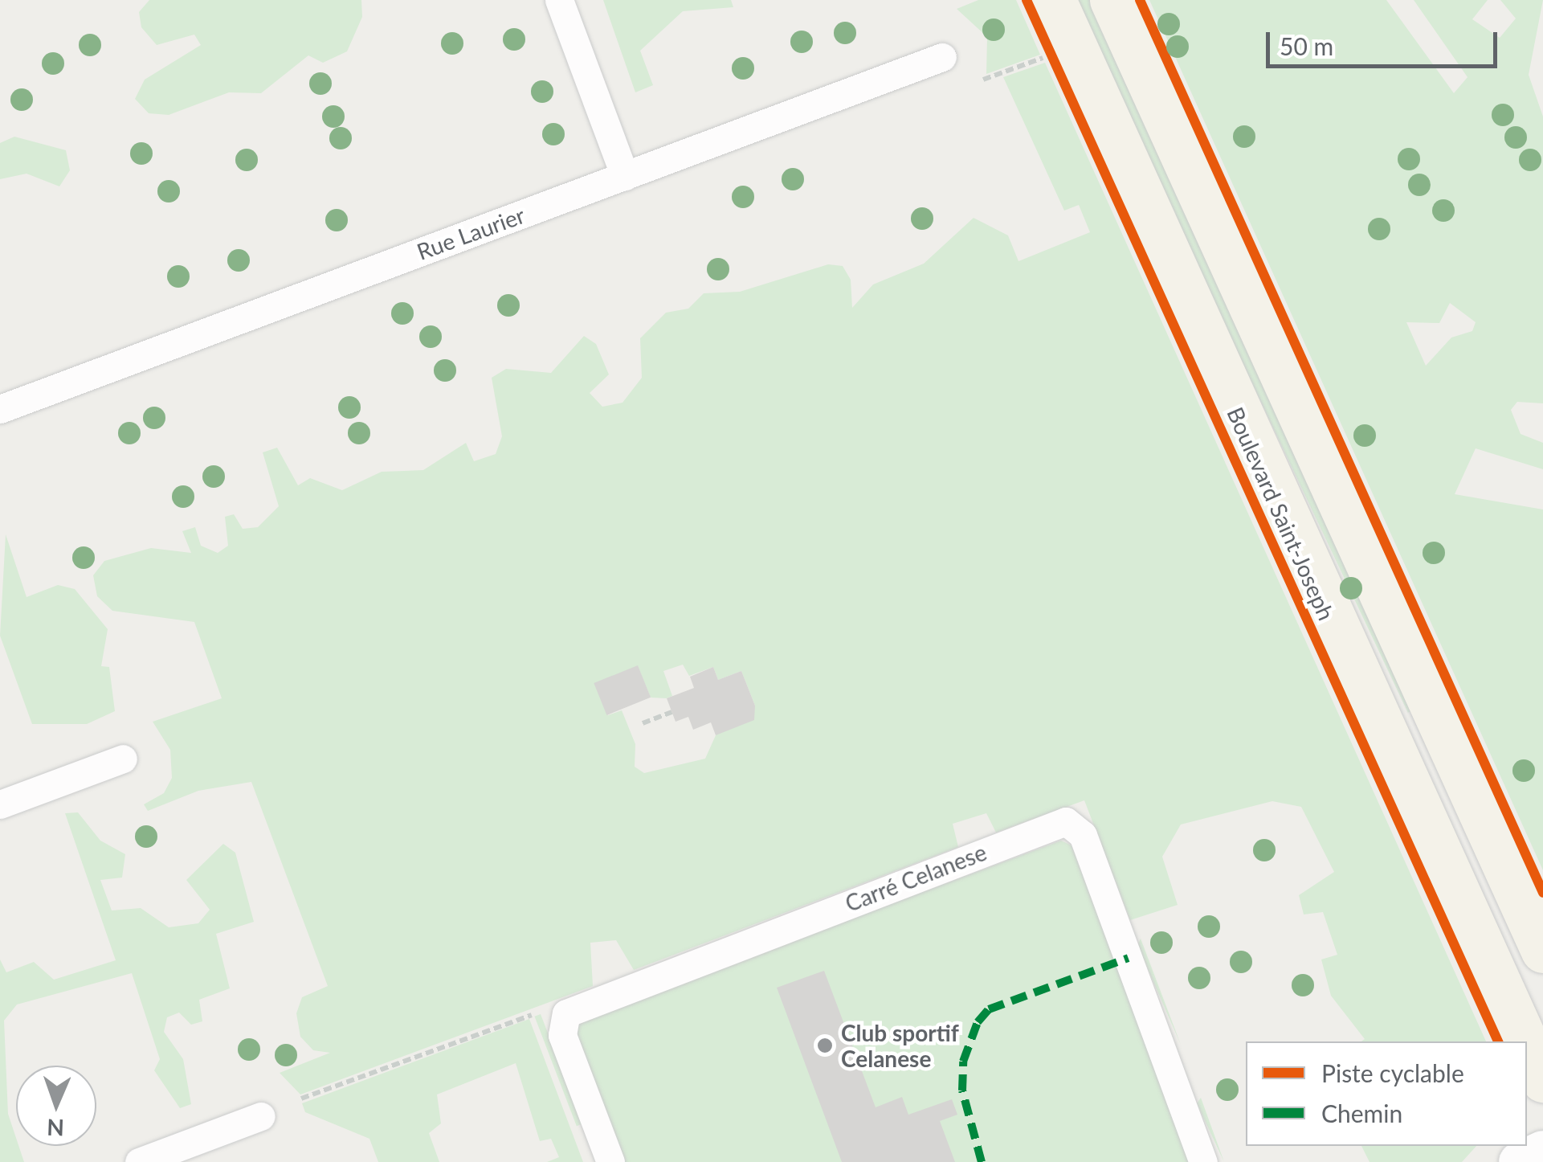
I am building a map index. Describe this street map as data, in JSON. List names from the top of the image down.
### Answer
{
  "streets": {
    "main road": ["Boulevard Saint-Joseph"],
    "street": ["Rue Laurier", "Carré Celanese"]
  },
  "places": ["Club sportif Celanese"],
  "legend": ["Piste cyclable", "Chemin"],
  "scale_bar": "50 m",
  "north": "bottom"
}
